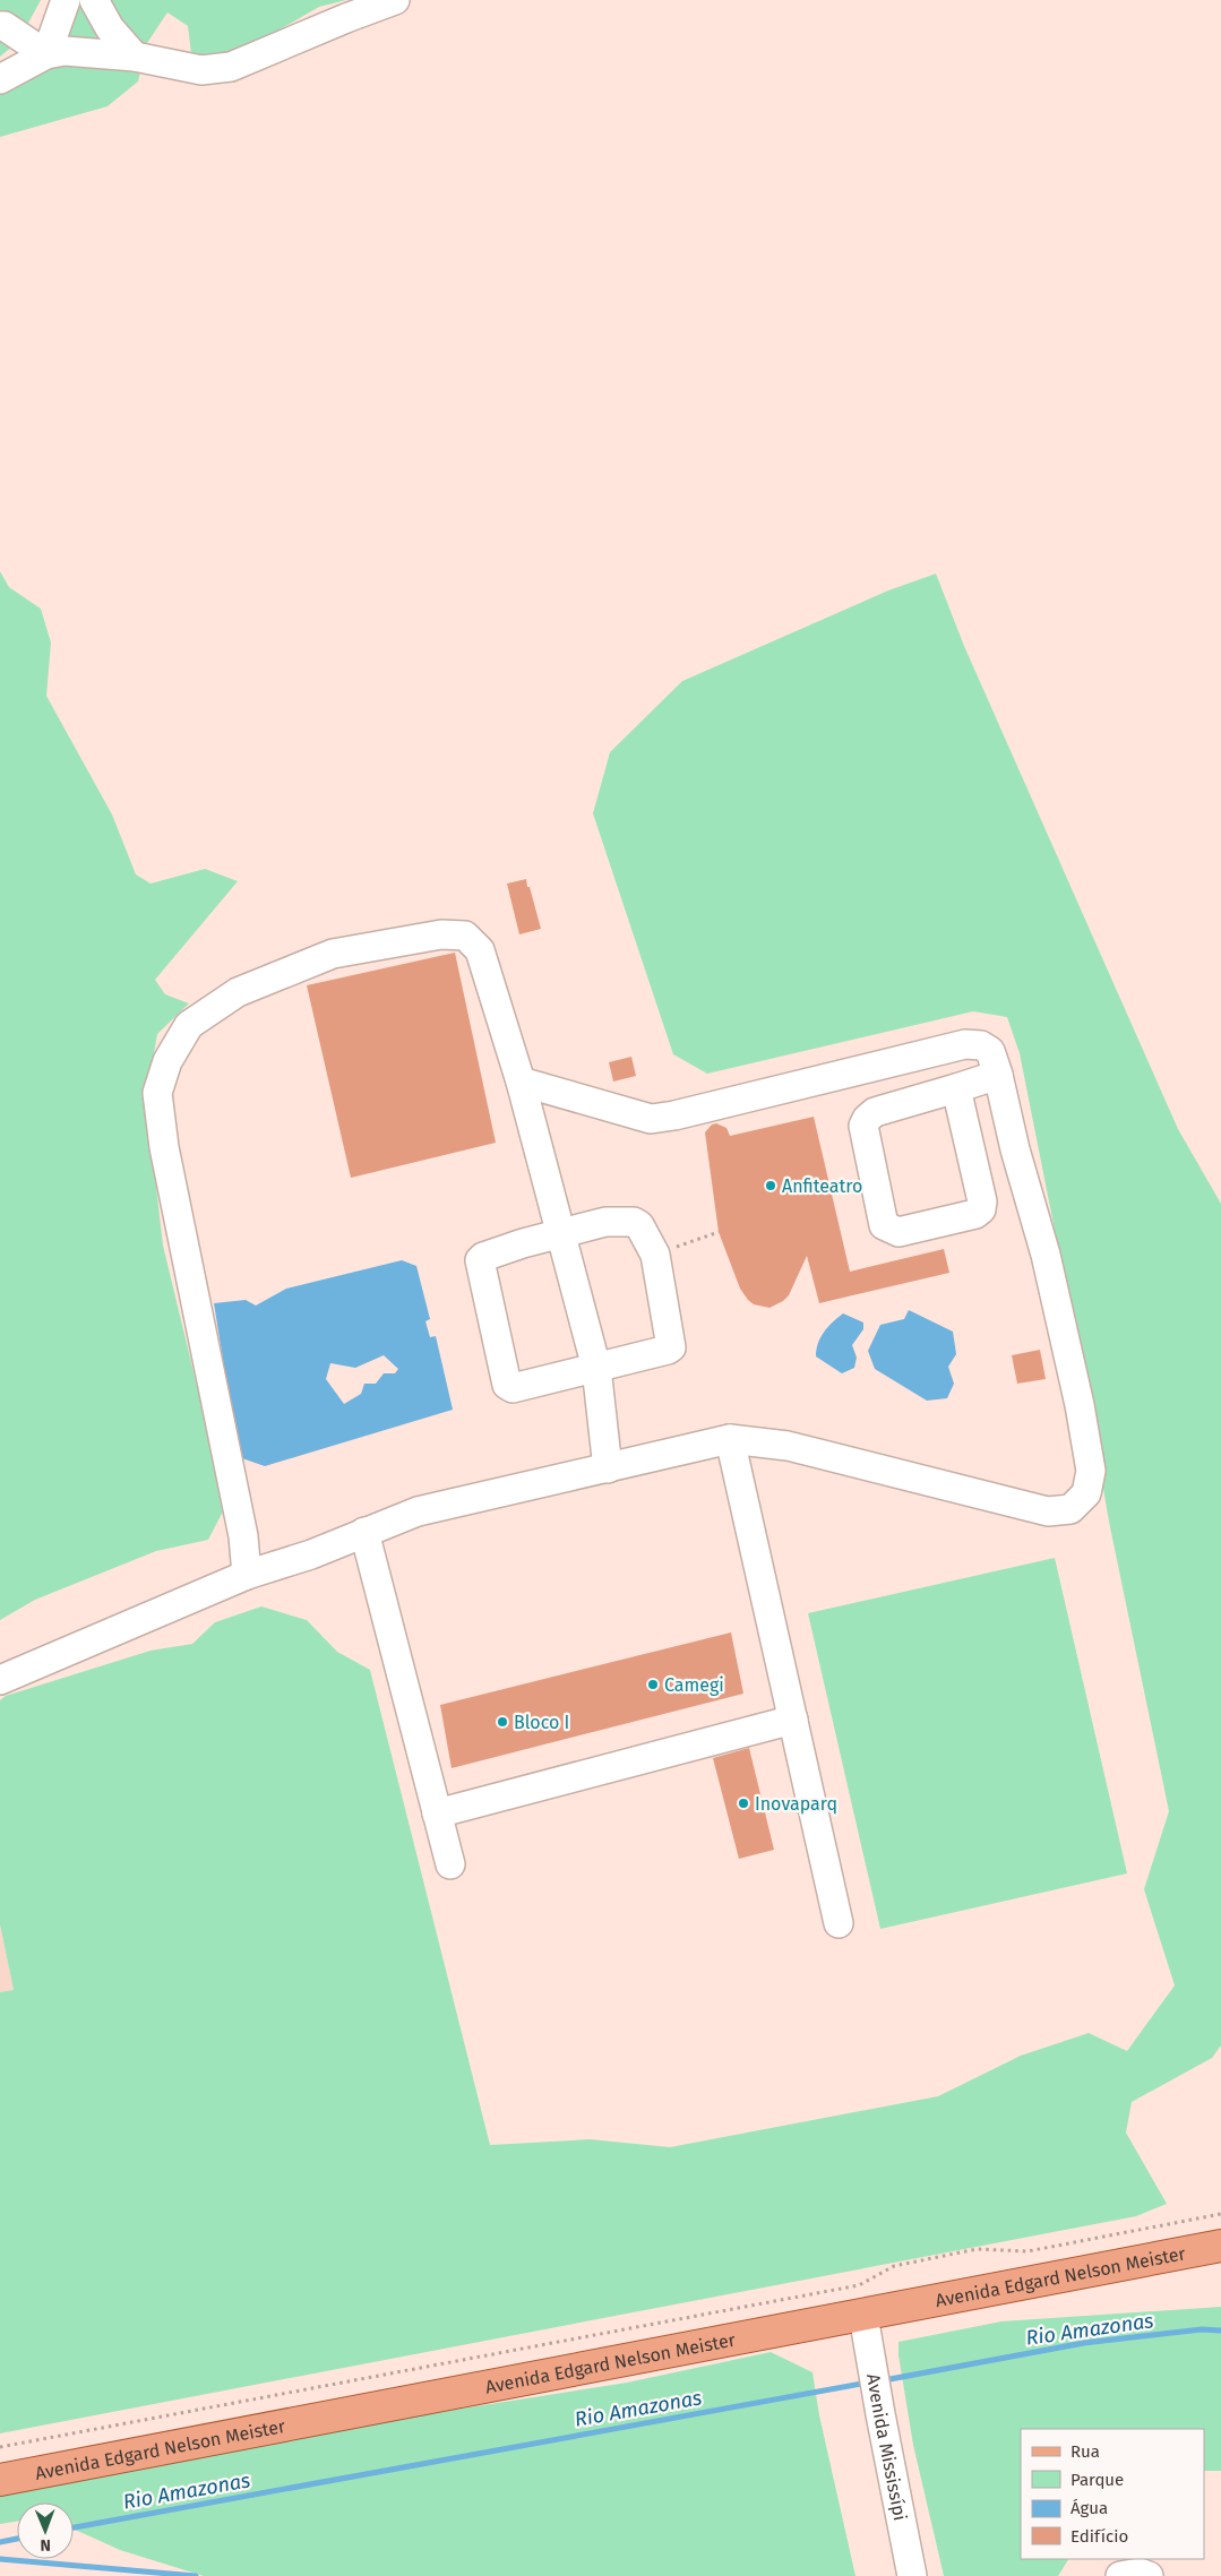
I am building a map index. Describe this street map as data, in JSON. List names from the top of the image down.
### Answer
{
  "streets": {
    "main road": ["Avenida Edgard Nelson Meister"],
    "street": ["Avenida Mississípi"]
  },
  "crossings": [
    ["Avenida Edgard Nelson Meister", "Avenida Mississípi"]
  ],
  "water": ["Rio Amazonas"],
  "places": [
    "Anfiteatro",
    "Camegi",
    "Bloco I",
    "Inovaparq"
  ],
  "legend": [
    "Rua",
    "Parque",
    "Água",
    "Edifício"
  ],
  "north": "bottom"
}
